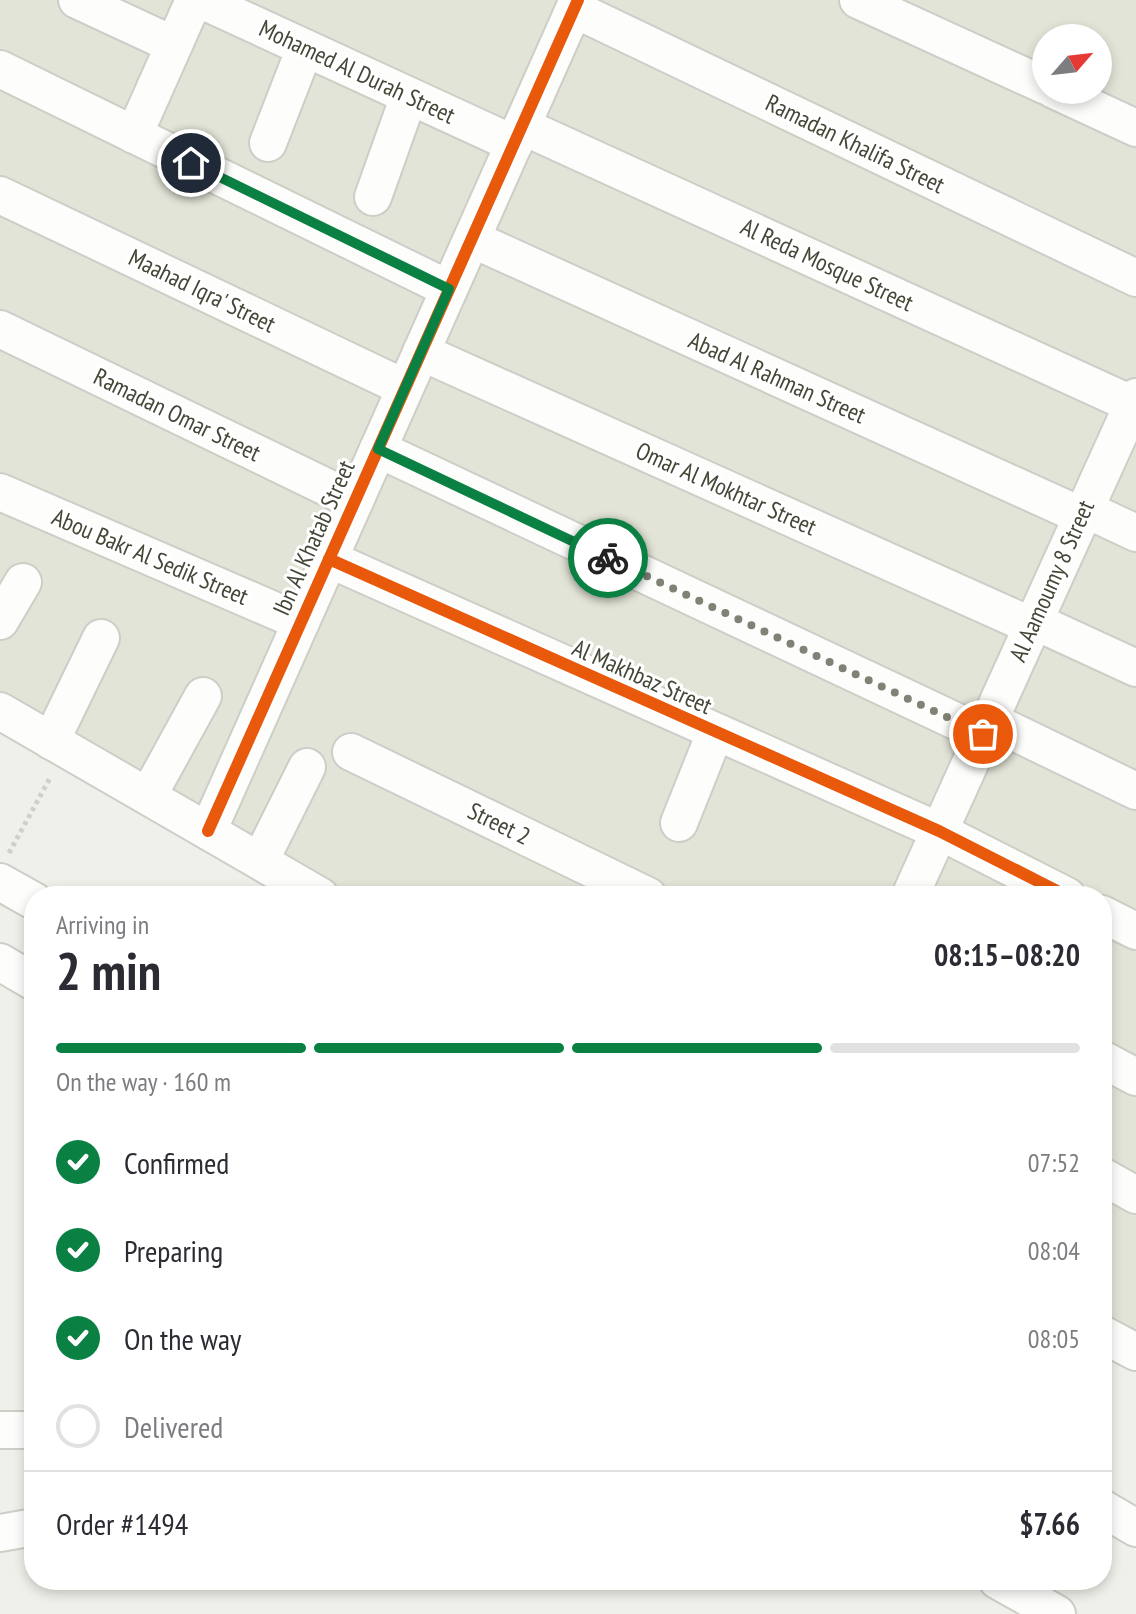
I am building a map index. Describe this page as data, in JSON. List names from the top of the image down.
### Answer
{
  "streets": {
    "street": [
      "Mohamed Al Durah Street",
      "Ramadan Khalifa Street",
      "Al Reda Mosque Street",
      "Maahad Iqra' Street",
      "Abad Al Rahman Street",
      "Ramadan Omar Street",
      "Omar Al Mokhtar Street",
      "Ibn Al Khatab Street",
      "Abou Bakr Al Sedik Street",
      "Al Aamoumy 8 Street",
      "Al Makhbaz Street",
      "Street 2"
    ]
  },
  "crossings": [
    ["Mohamed Al Durah Street", "Al Reda Mosque Street"],
    ["Mohamed Al Durah Street", "Ibn Al Khatab Street"],
    ["Ramadan Khalifa Street", "Ibn Al Khatab Street"],
    ["Al Reda Mosque Street", "Ibn Al Khatab Street"],
    ["Al Reda Mosque Street", "Al Aamoumy 8 Street"],
    ["Maahad Iqra' Street", "Ibn Al Khatab Street"],
    ["Abad Al Rahman Street", "Ibn Al Khatab Street"],
    ["Abad Al Rahman Street", "Al Aamoumy 8 Street"],
    ["Ramadan Omar Street", "Ibn Al Khatab Street"],
    ["Omar Al Mokhtar Street", "Ibn Al Khatab Street"],
    ["Omar Al Mokhtar Street", "Al Aamoumy 8 Street"],
    ["Ibn Al Khatab Street", "Abou Bakr Al Sedik Street"],
    ["Ibn Al Khatab Street", "Al Makhbaz Street"],
    ["Al Aamoumy 8 Street", "Al Makhbaz Street"]
  ],
  "north": "top right",
  "page": {
    "heading": ["2 min", "Arriving in", "08:15–08:20"],
    "panel": ["Order #1494", "$7.66"],
    "bar": "On the way · 160 m",
    "list": [
      ["Confirmed", "07:52"],
      ["Preparing", "08:04"],
      ["On the way", "08:05"],
      "Delivered"
    ]
  }
}
